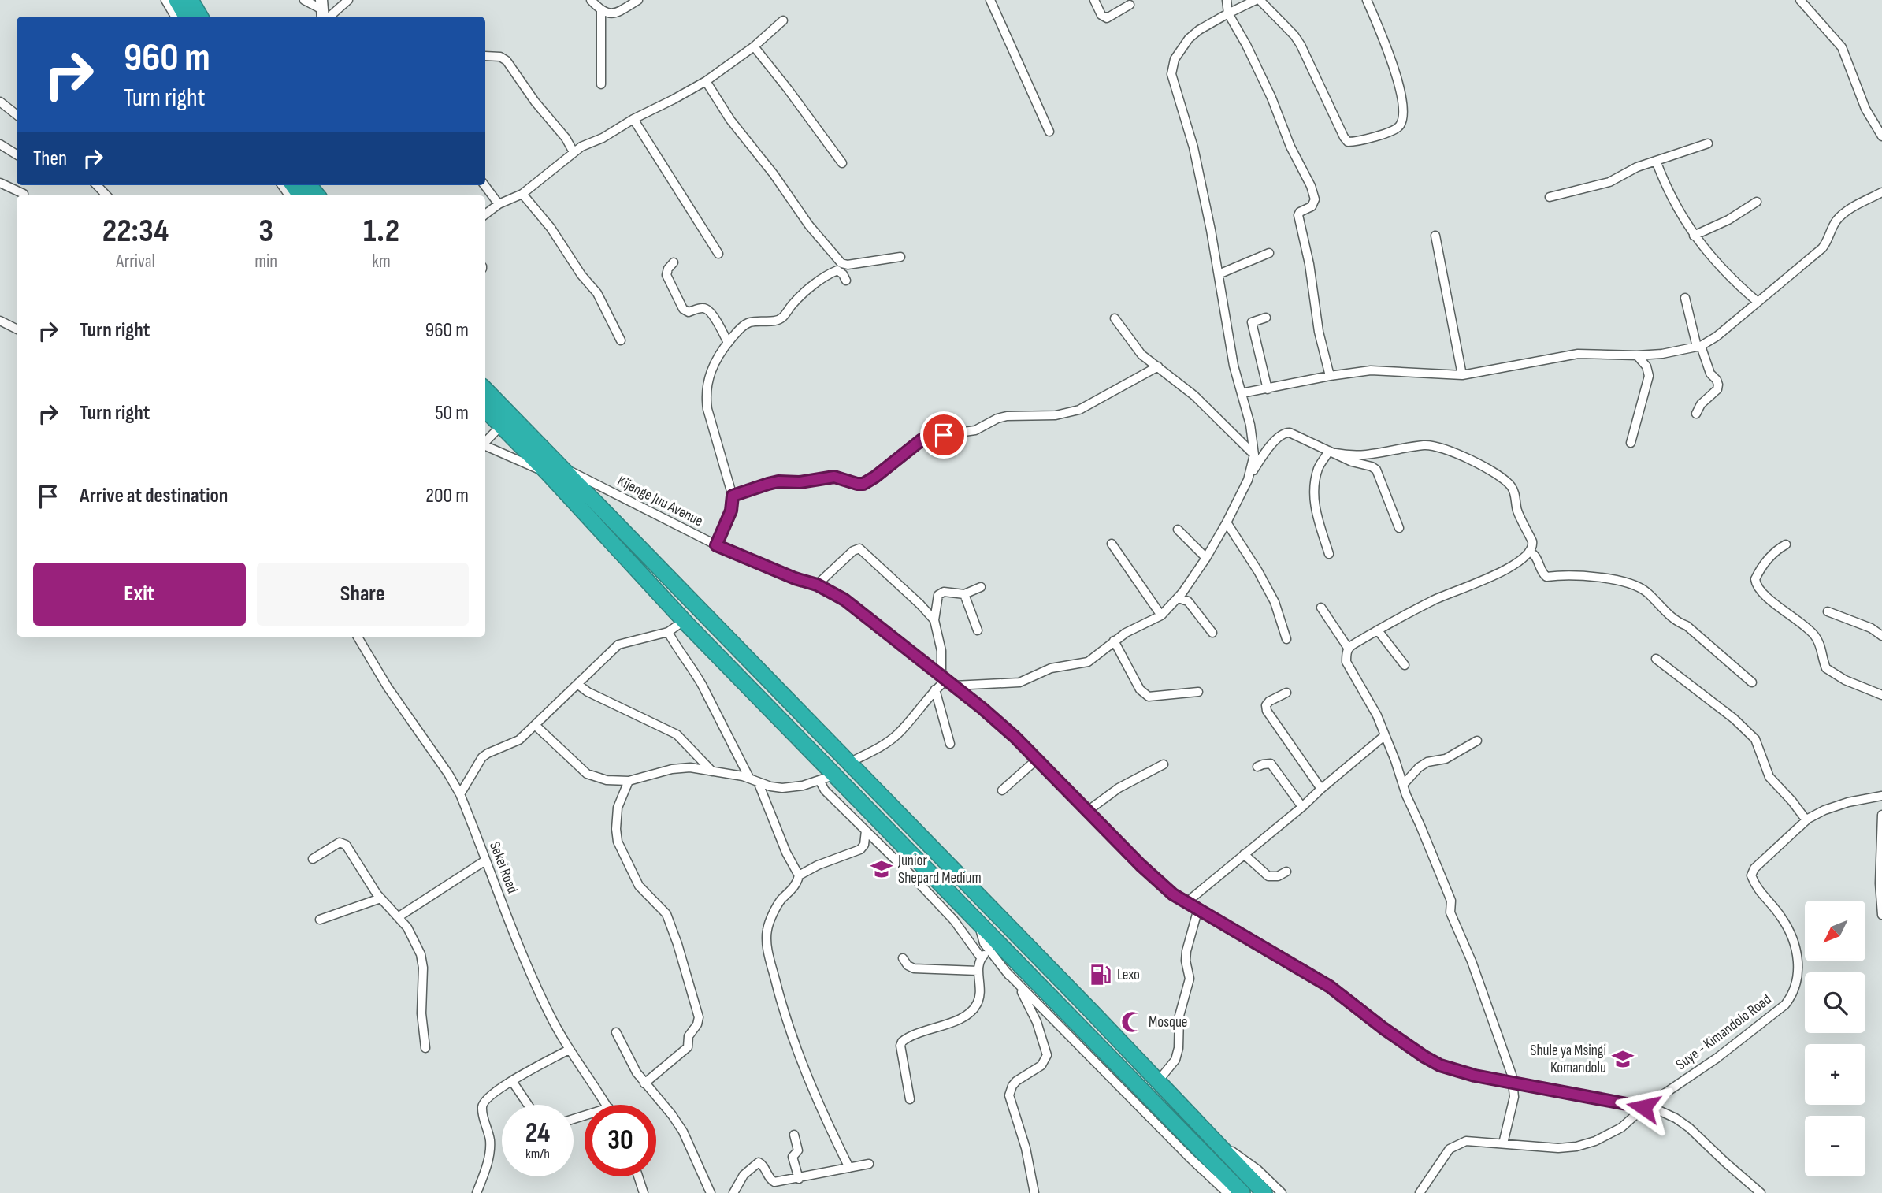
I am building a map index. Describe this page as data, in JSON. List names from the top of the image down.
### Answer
{
  "streets": {
    "street": ["Kijenge Juu Avenue", "Sekei Road", "Suye - Kimandolo Road"]
  },
  "crossings": [
    ["Kijenge Juu Avenue", "Suye - Kimandolo Road"]
  ],
  "places": {
    "school or university": ["Junior Shepard Medium", "Shule ya Msingi Komandolu"],
    "fuel station": ["Lexo"],
    "mosque": ["Mosque"]
  },
  "north": "bottom left",
  "page": {
    "turn": ["960 m", "Turn right"],
    "then": "Then",
    "eta": [
      "22:34",
      "Arrival",
      "3",
      "min",
      "1.2",
      "km"
    ],
    "list": [
      {
        "name": "Turn right",
        "value": "960 m"
      },
      {
        "name": "Turn right",
        "value": "50 m"
      },
      {
        "name": "Arrive at destination",
        "value": "200 m"
      }
    ],
    "buttons": ["Exit", "Share"],
    "map_buttons": ["+", "−"],
    "speed": "24 km/h",
    "limit": "30"
  }
}
